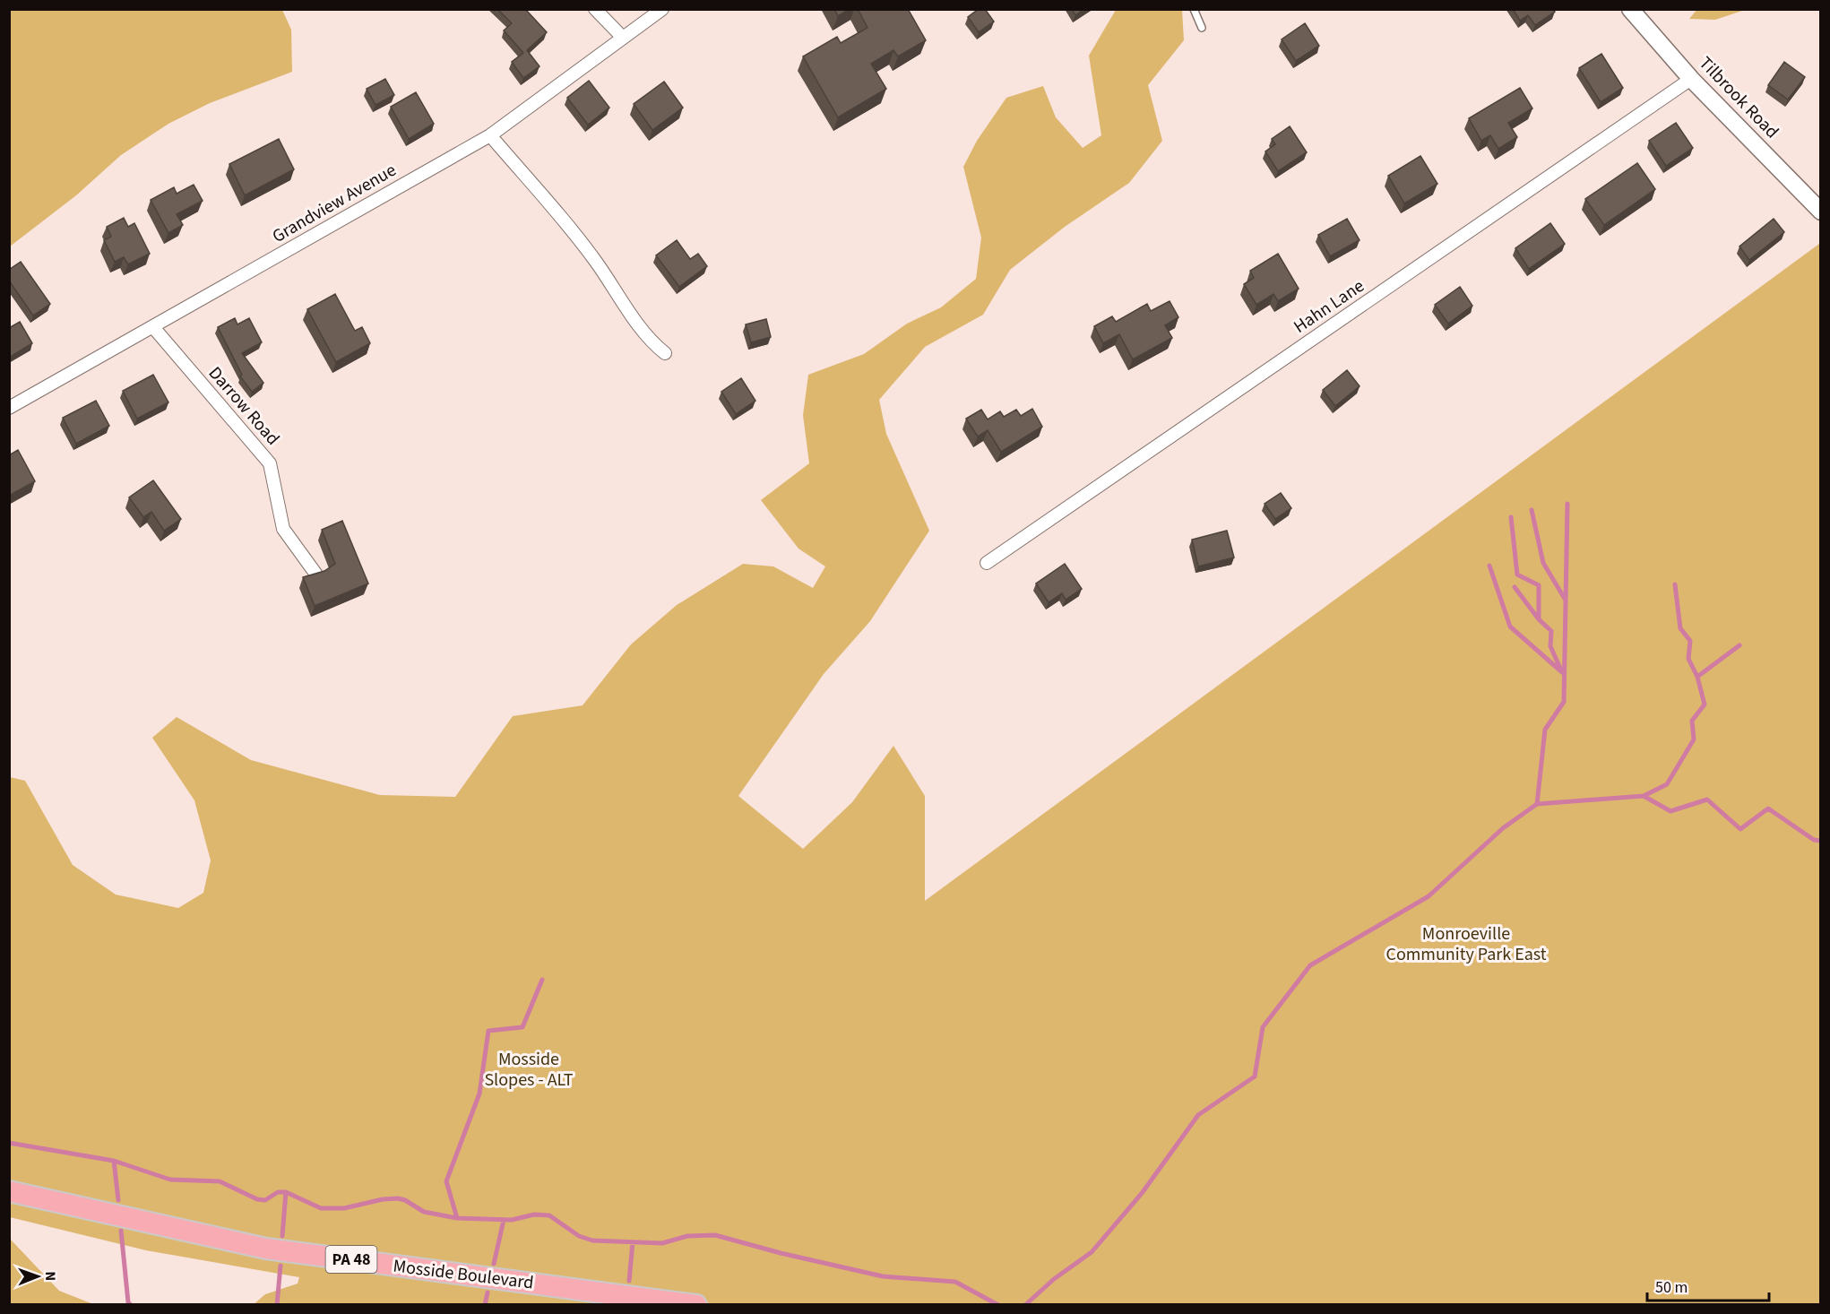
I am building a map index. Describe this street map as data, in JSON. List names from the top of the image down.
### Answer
{
  "streets": {
    "main road": ["PA 48", "Mosside Boulevard"],
    "street": [
      "Tilbrook Road",
      "Grandview Avenue",
      "Hahn Lane",
      "Darrow Road"
    ]
  },
  "crossings": [
    ["Tilbrook Road", "Hahn Lane"],
    ["Grandview Avenue", "Darrow Road"]
  ],
  "parks": ["Monroeville Community Park East", "Mosside Slopes - ALT"],
  "scale_bar": "50 m",
  "north": "right"
}
